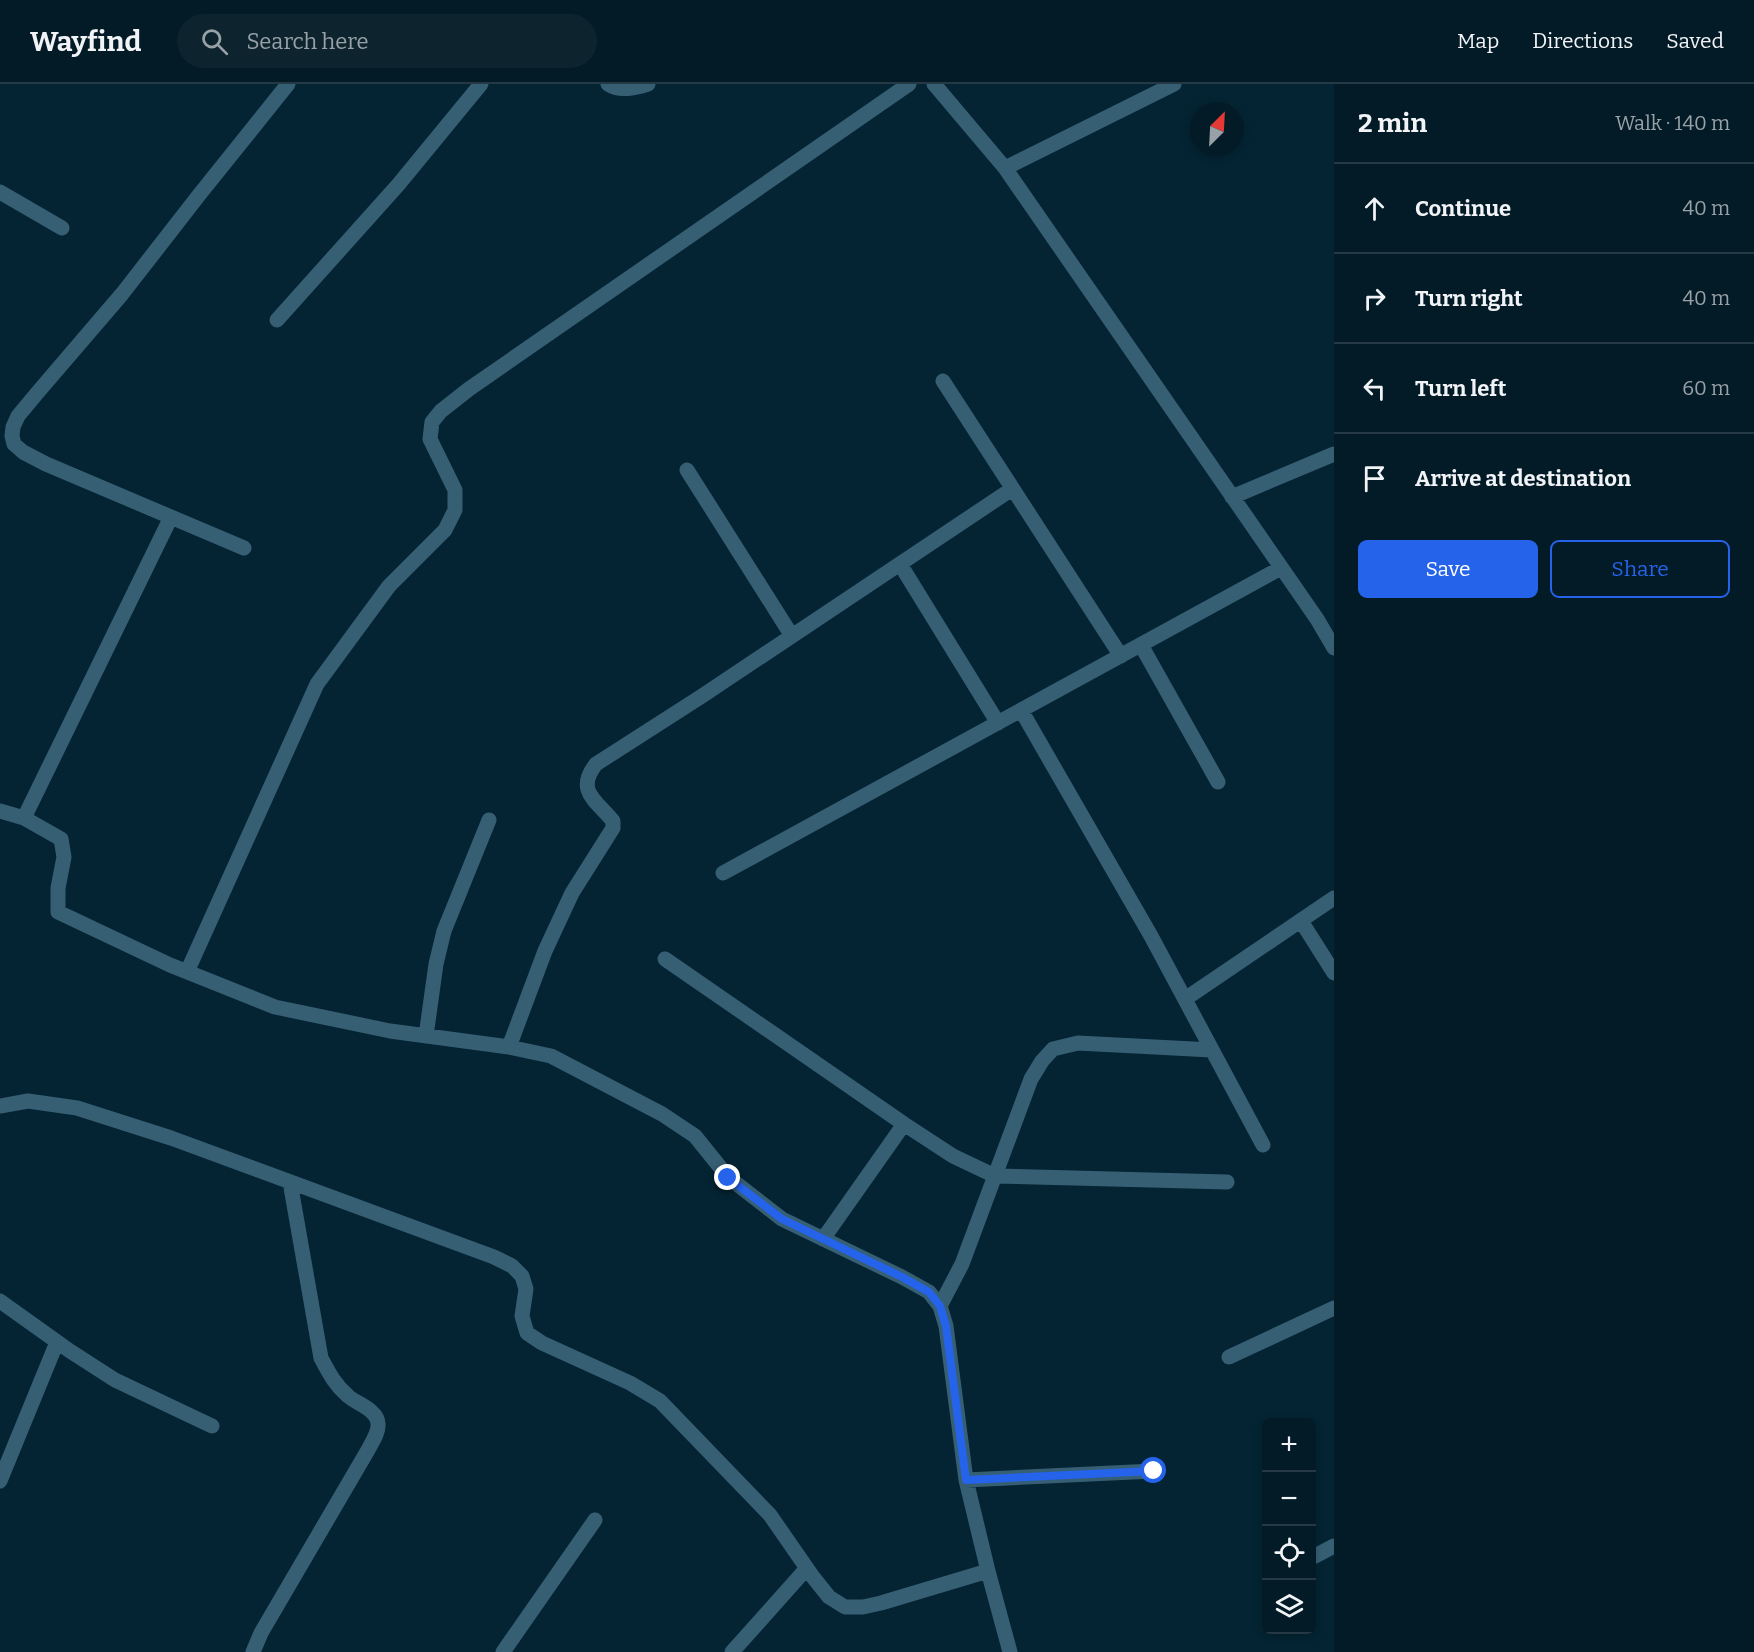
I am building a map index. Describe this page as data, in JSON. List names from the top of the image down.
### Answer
{
  "north": "top right",
  "page": {
    "header": "Wayfind",
    "search": "Search here",
    "nav": ["Map", "Directions", "Saved"],
    "heading": ["2 min", "Walk · 140 m"],
    "list": [
      ["Continue", "40 m"],
      ["Turn right", "40 m"],
      ["Turn left", "60 m"],
      "Arrive at destination"
    ],
    "buttons": ["Save", "Share"],
    "map_buttons": ["+", "−"]
  }
}
